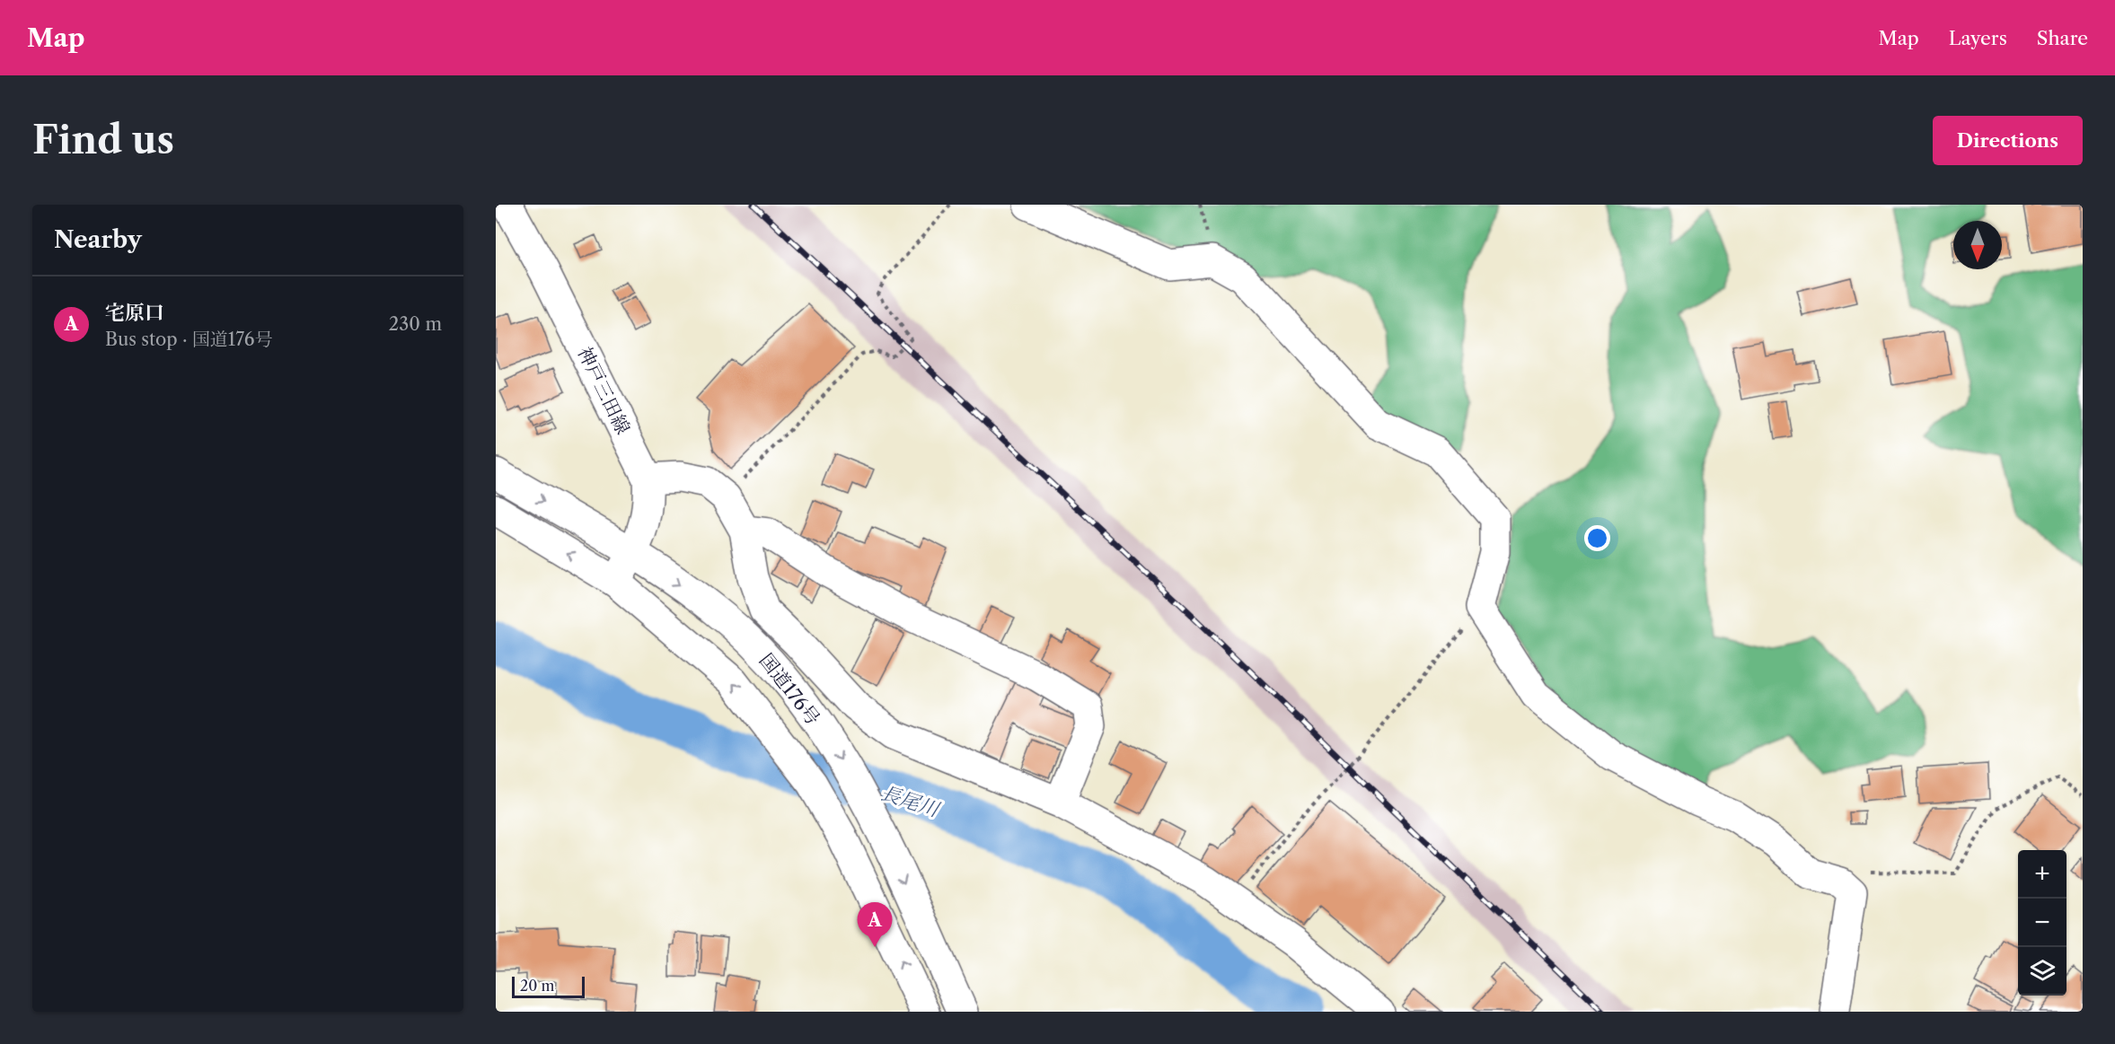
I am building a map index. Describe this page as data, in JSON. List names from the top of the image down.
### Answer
{
  "streets": {
    "main road": ["神戸三田線", "国道176号"]
  },
  "crossings": [
    ["神戸三田線", "国道176号"]
  ],
  "water": ["長尾川"],
  "scale_bar": "20 m",
  "north": "bottom",
  "page": {
    "header": "Map",
    "nav": ["Map", "Layers", "Share"],
    "buttons": "Directions",
    "title": "Find us",
    "heading": "Nearby",
    "list": [
      {
        "mark": "A",
        "name": "宅原口",
        "note": "Bus stop · 国道176号",
        "value": "230 m"
      }
    ],
    "map_buttons": ["+", "−"],
    "pins": "A",
    "scale": "20 m"
  }
}
